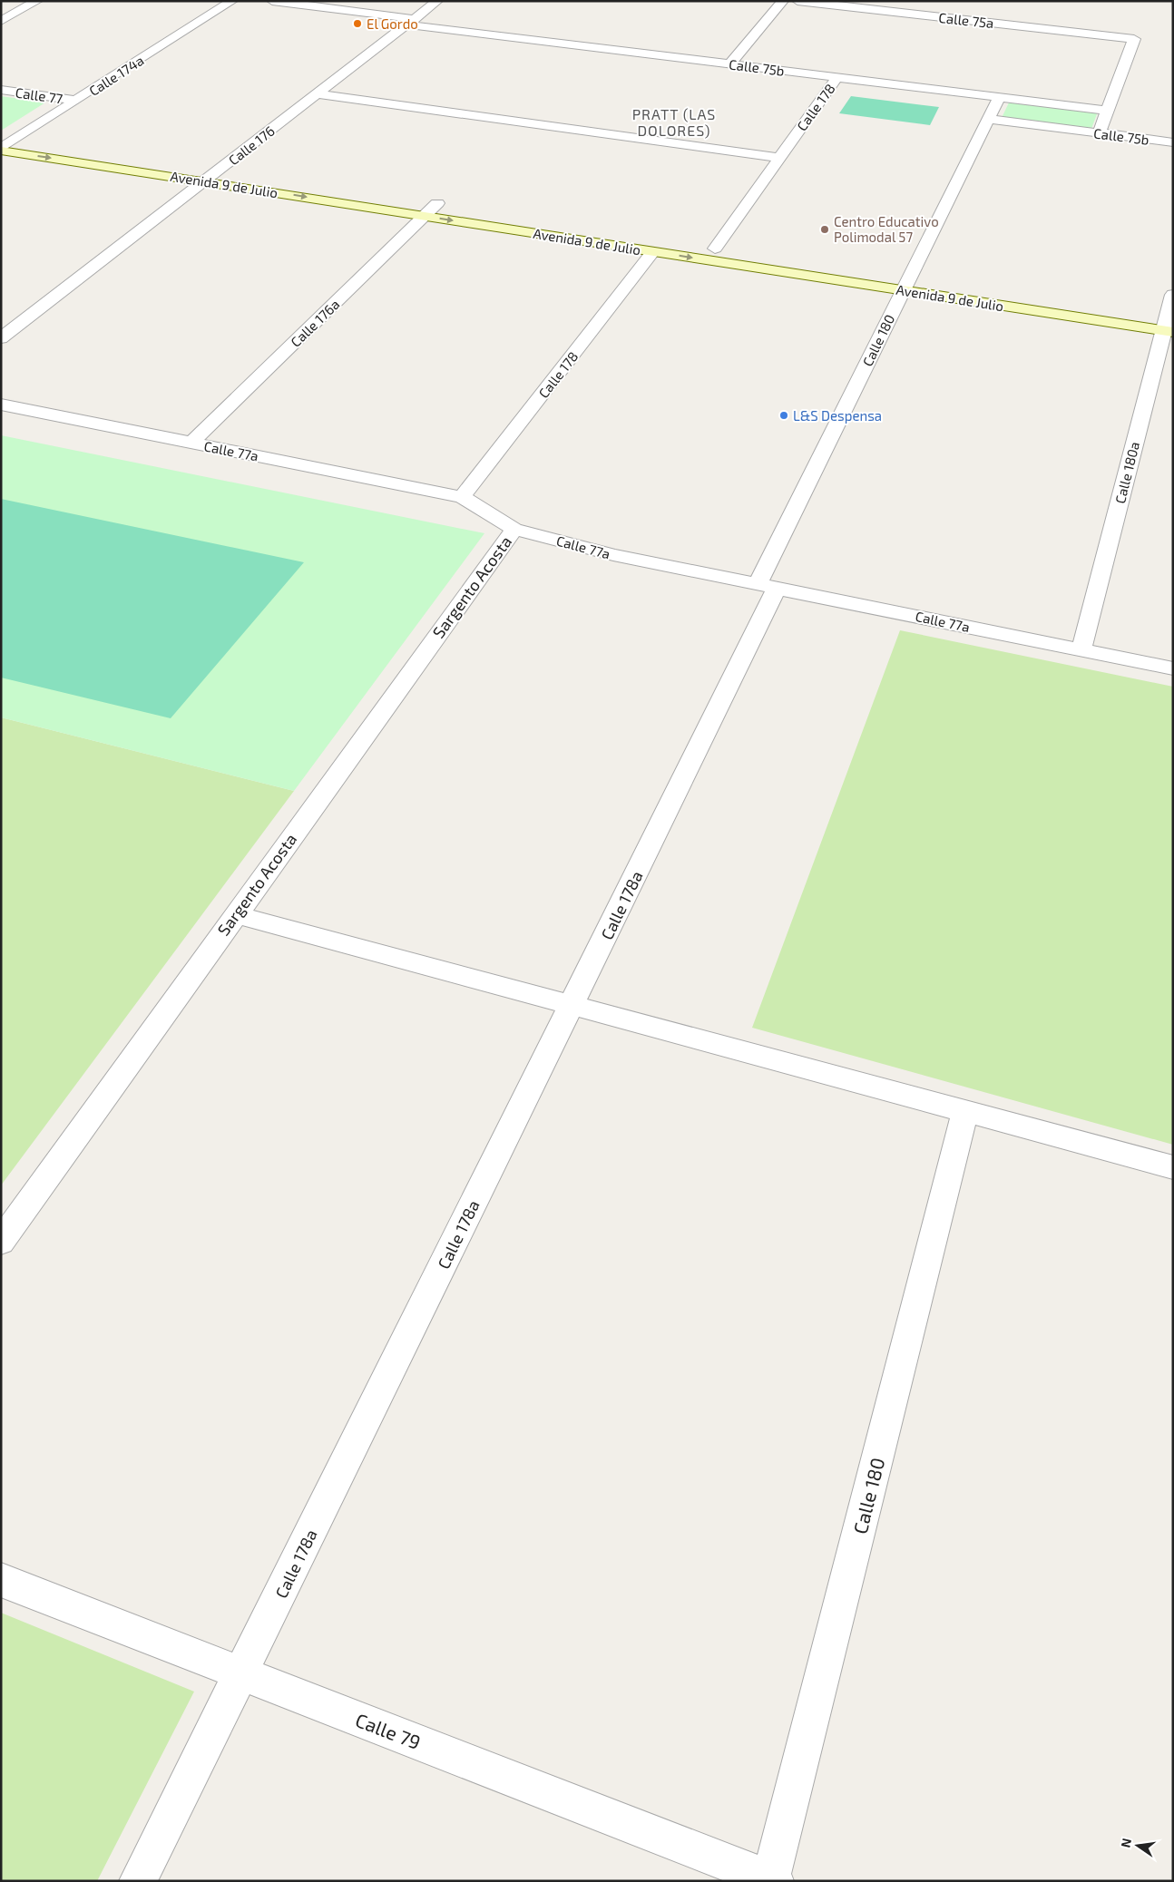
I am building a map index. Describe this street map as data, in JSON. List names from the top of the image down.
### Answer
{
  "streets": {
    "main road": ["Avenida 9 de Julio"],
    "street": [
      "Calle 75a",
      "Calle 75b",
      "Calle 174a",
      "Calle 77",
      "Calle 178",
      "Calle 176",
      "Calle 176a",
      "Calle 180",
      "Calle 77a",
      "Calle 180a",
      "Sargento Acosta",
      "Calle 178a",
      "Calle 79"
    ]
  },
  "crossings": [
    ["Calle 75a", "Calle 75b"],
    ["Calle 75b", "Calle 178"],
    ["Calle 75b", "Calle 176"],
    ["Calle 75b", "Calle 180"],
    ["Calle 174a", "Calle 77"],
    ["Calle 174a", "Avenida 9 de Julio"],
    ["Calle 178", "Avenida 9 de Julio"],
    ["Calle 178", "Calle 77a"],
    ["Calle 176", "Avenida 9 de Julio"],
    ["Avenida 9 de Julio", "Calle 176a"],
    ["Avenida 9 de Julio", "Calle 180"],
    ["Avenida 9 de Julio", "Calle 180a"],
    ["Calle 176a", "Calle 77a"],
    ["Calle 180", "Calle 77a"],
    ["Calle 180", "Calle 178a"],
    ["Calle 180", "Calle 79"],
    ["Calle 77a", "Calle 180a"],
    ["Calle 77a", "Sargento Acosta"],
    ["Calle 77a", "Calle 178a"],
    ["Calle 178a", "Calle 79"]
  ],
  "districts": ["PRATT (LAS DOLORES)"],
  "places": ["El Gordo", "Centro Educativo Polimodal 57", "L&S Despensa"],
  "north": "left"
}
